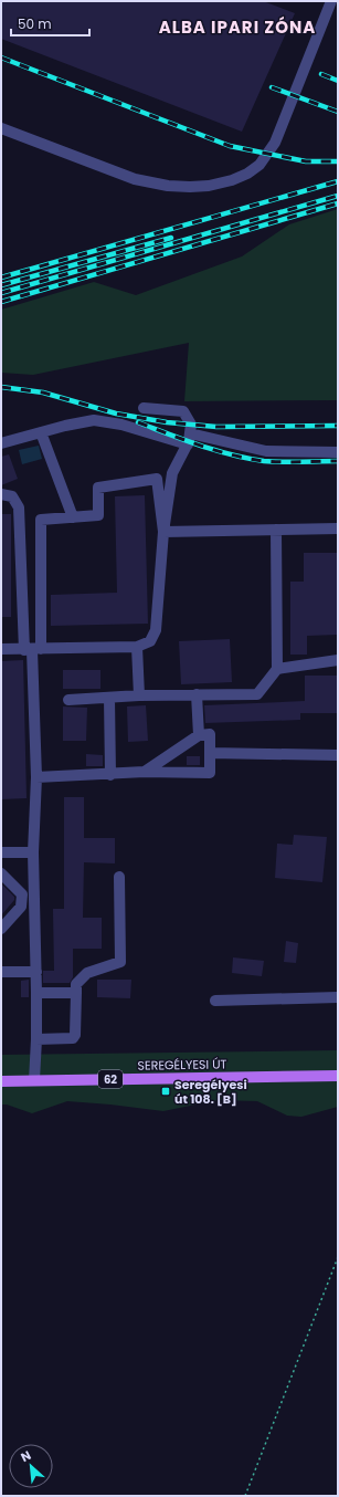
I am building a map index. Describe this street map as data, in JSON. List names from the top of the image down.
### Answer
{
  "streets": {
    "main road": ["SEREGÉLYESI ÚT", "62"]
  },
  "districts": ["ALBA IPARI ZÓNA"],
  "places": {
    "transit": ["Seregélyesi út 108. [B]"]
  },
  "scale_bar": "50 m",
  "north": "top left"
}
